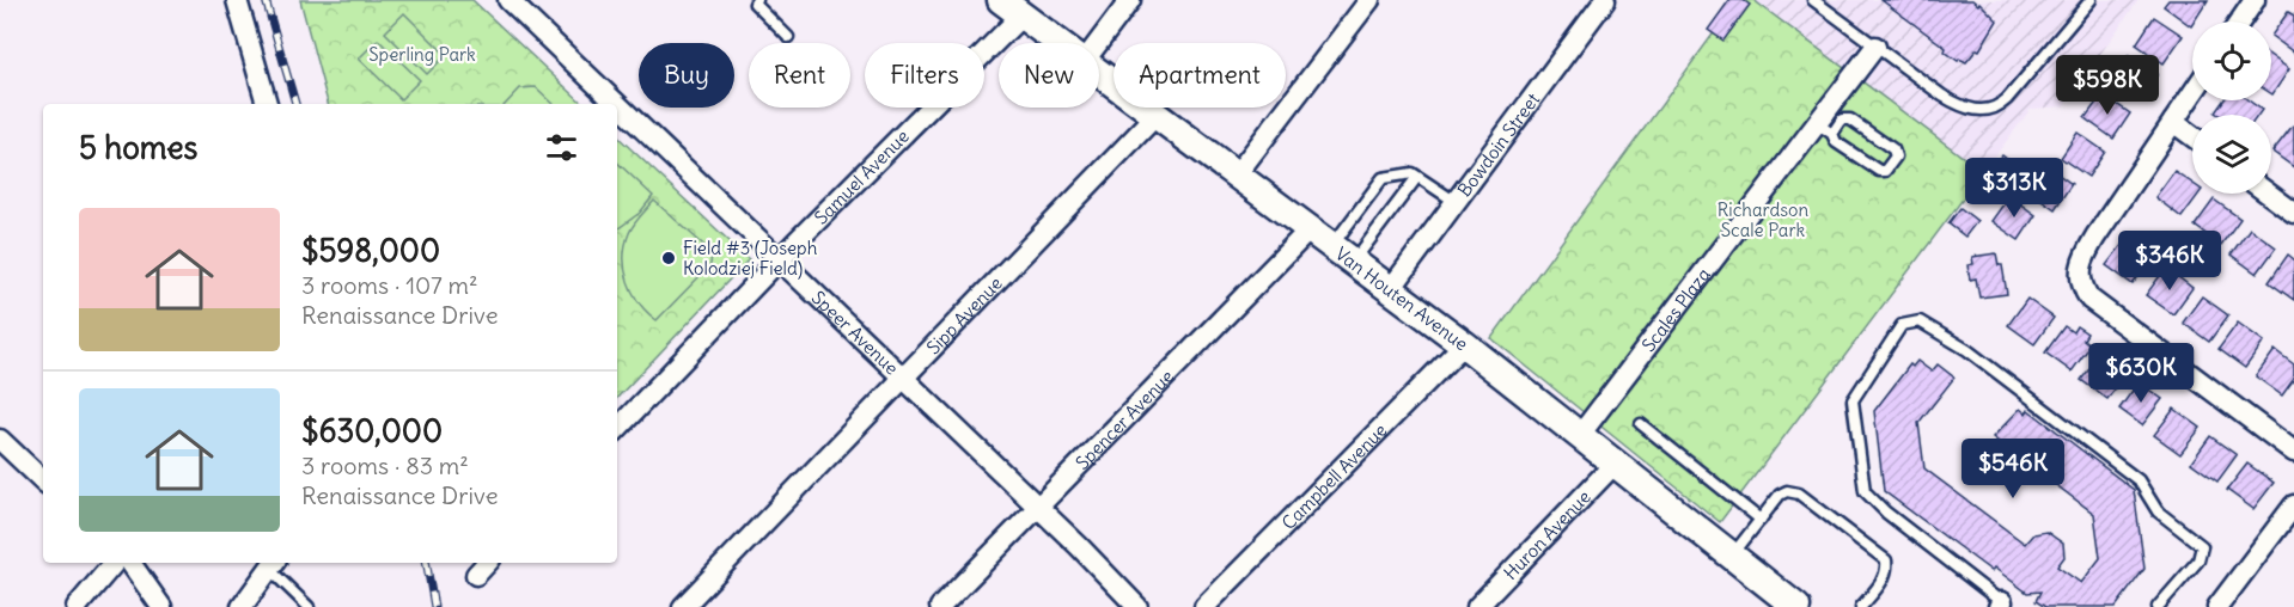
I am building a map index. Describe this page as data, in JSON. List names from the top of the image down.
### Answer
{
  "streets": {
    "main road": ["Van Houten Avenue"],
    "street": [
      "Bowdoin Street",
      "Samuel Avenue",
      "Scales Plaza",
      "Sipp Avenue",
      "Speer Avenue",
      "Spencer Avenue",
      "Campbell Avenue",
      "Huron Avenue"
    ]
  },
  "crossings": [
    ["Bowdoin Street", "Van Houten Avenue"],
    ["Samuel Avenue", "Van Houten Avenue"],
    ["Samuel Avenue", "Speer Avenue"],
    ["Van Houten Avenue", "Scales Plaza"],
    ["Van Houten Avenue", "Sipp Avenue"],
    ["Van Houten Avenue", "Spencer Avenue"],
    ["Van Houten Avenue", "Campbell Avenue"],
    ["Van Houten Avenue", "Huron Avenue"],
    ["Sipp Avenue", "Speer Avenue"],
    ["Speer Avenue", "Spencer Avenue"]
  ],
  "parks": ["Sperling Park", "Richardson Scale Park"],
  "places": ["Field #3 (Joseph Kolodziej Field)"],
  "page": {
    "chip": [
      "Buy",
      "Rent",
      "Filters",
      "New",
      "Apartment"
    ],
    "price": [
      "$598K",
      "$313K",
      "$346K",
      "$630K",
      "$546K"
    ],
    "heading": "5 homes",
    "list": [
      {
        "name": "$598,000",
        "note": "3 rooms · 107 m² · Renaissance Drive"
      },
      {
        "name": "$630,000",
        "note": "3 rooms · 83 m² · Renaissance Drive"
      }
    ]
  }
}
